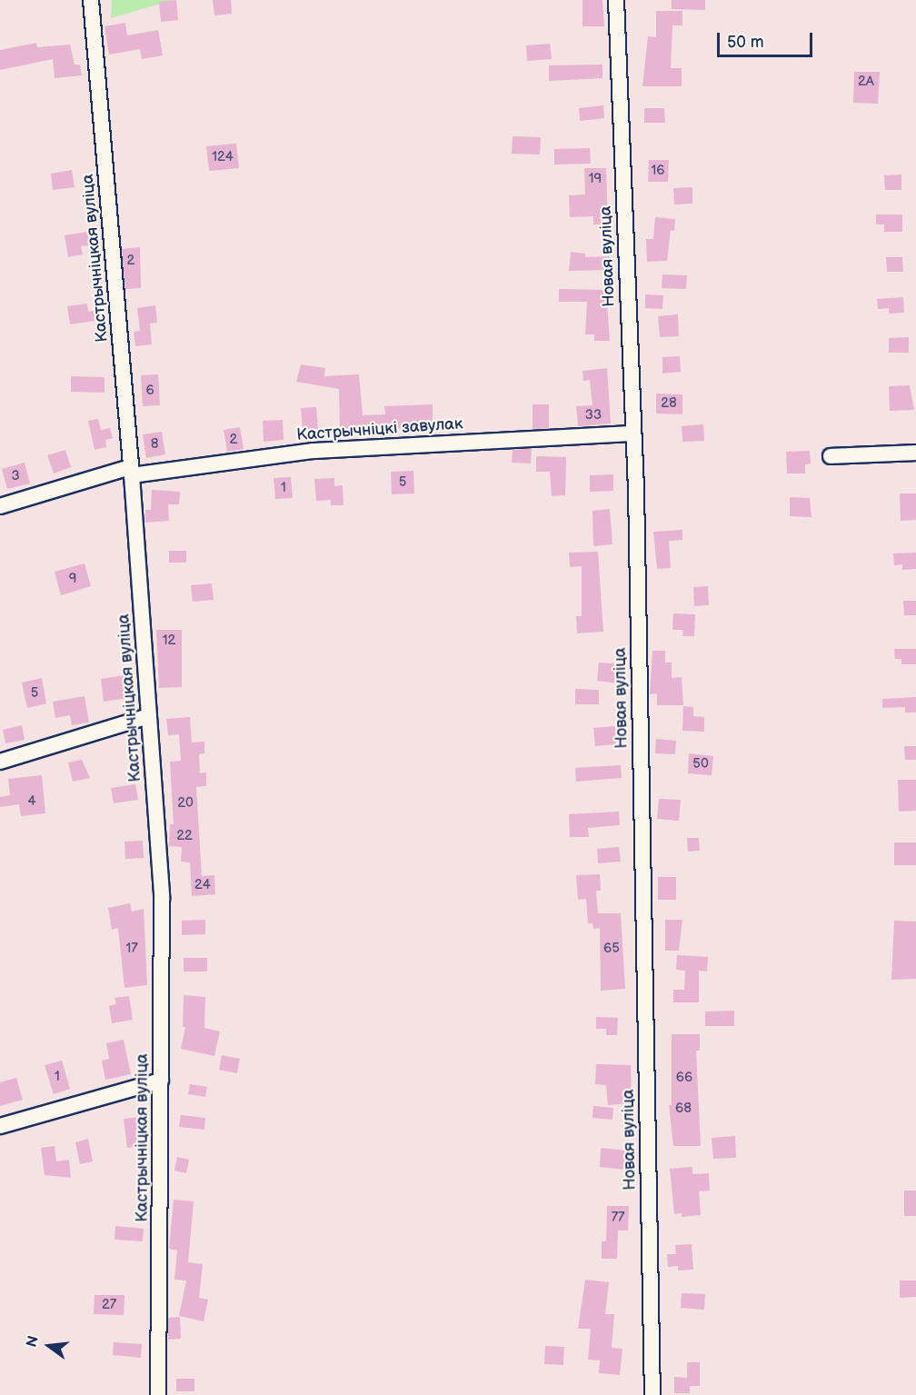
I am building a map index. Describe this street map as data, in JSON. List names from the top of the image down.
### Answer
{
  "streets": {
    "street": ["Новая вуліца", "Кастрычніцкая вуліца", "Кастрычніцкі завулак"]
  },
  "crossings": [
    ["Новая вуліца", "Кастрычніцкі завулак"],
    ["Кастрычніцкая вуліца", "Кастрычніцкі завулак"]
  ],
  "house_numbers": [
    "2А",
    "124",
    "16",
    "19",
    "2",
    "6",
    "28",
    "33",
    "2",
    "8",
    "3",
    "5",
    "1",
    "9",
    "12",
    "5",
    "50",
    "4",
    "20",
    "22",
    "24",
    "17",
    "65",
    "1",
    "66",
    "68",
    "77",
    "27"
  ],
  "scale_bar": "50 m",
  "north": "left"
}
